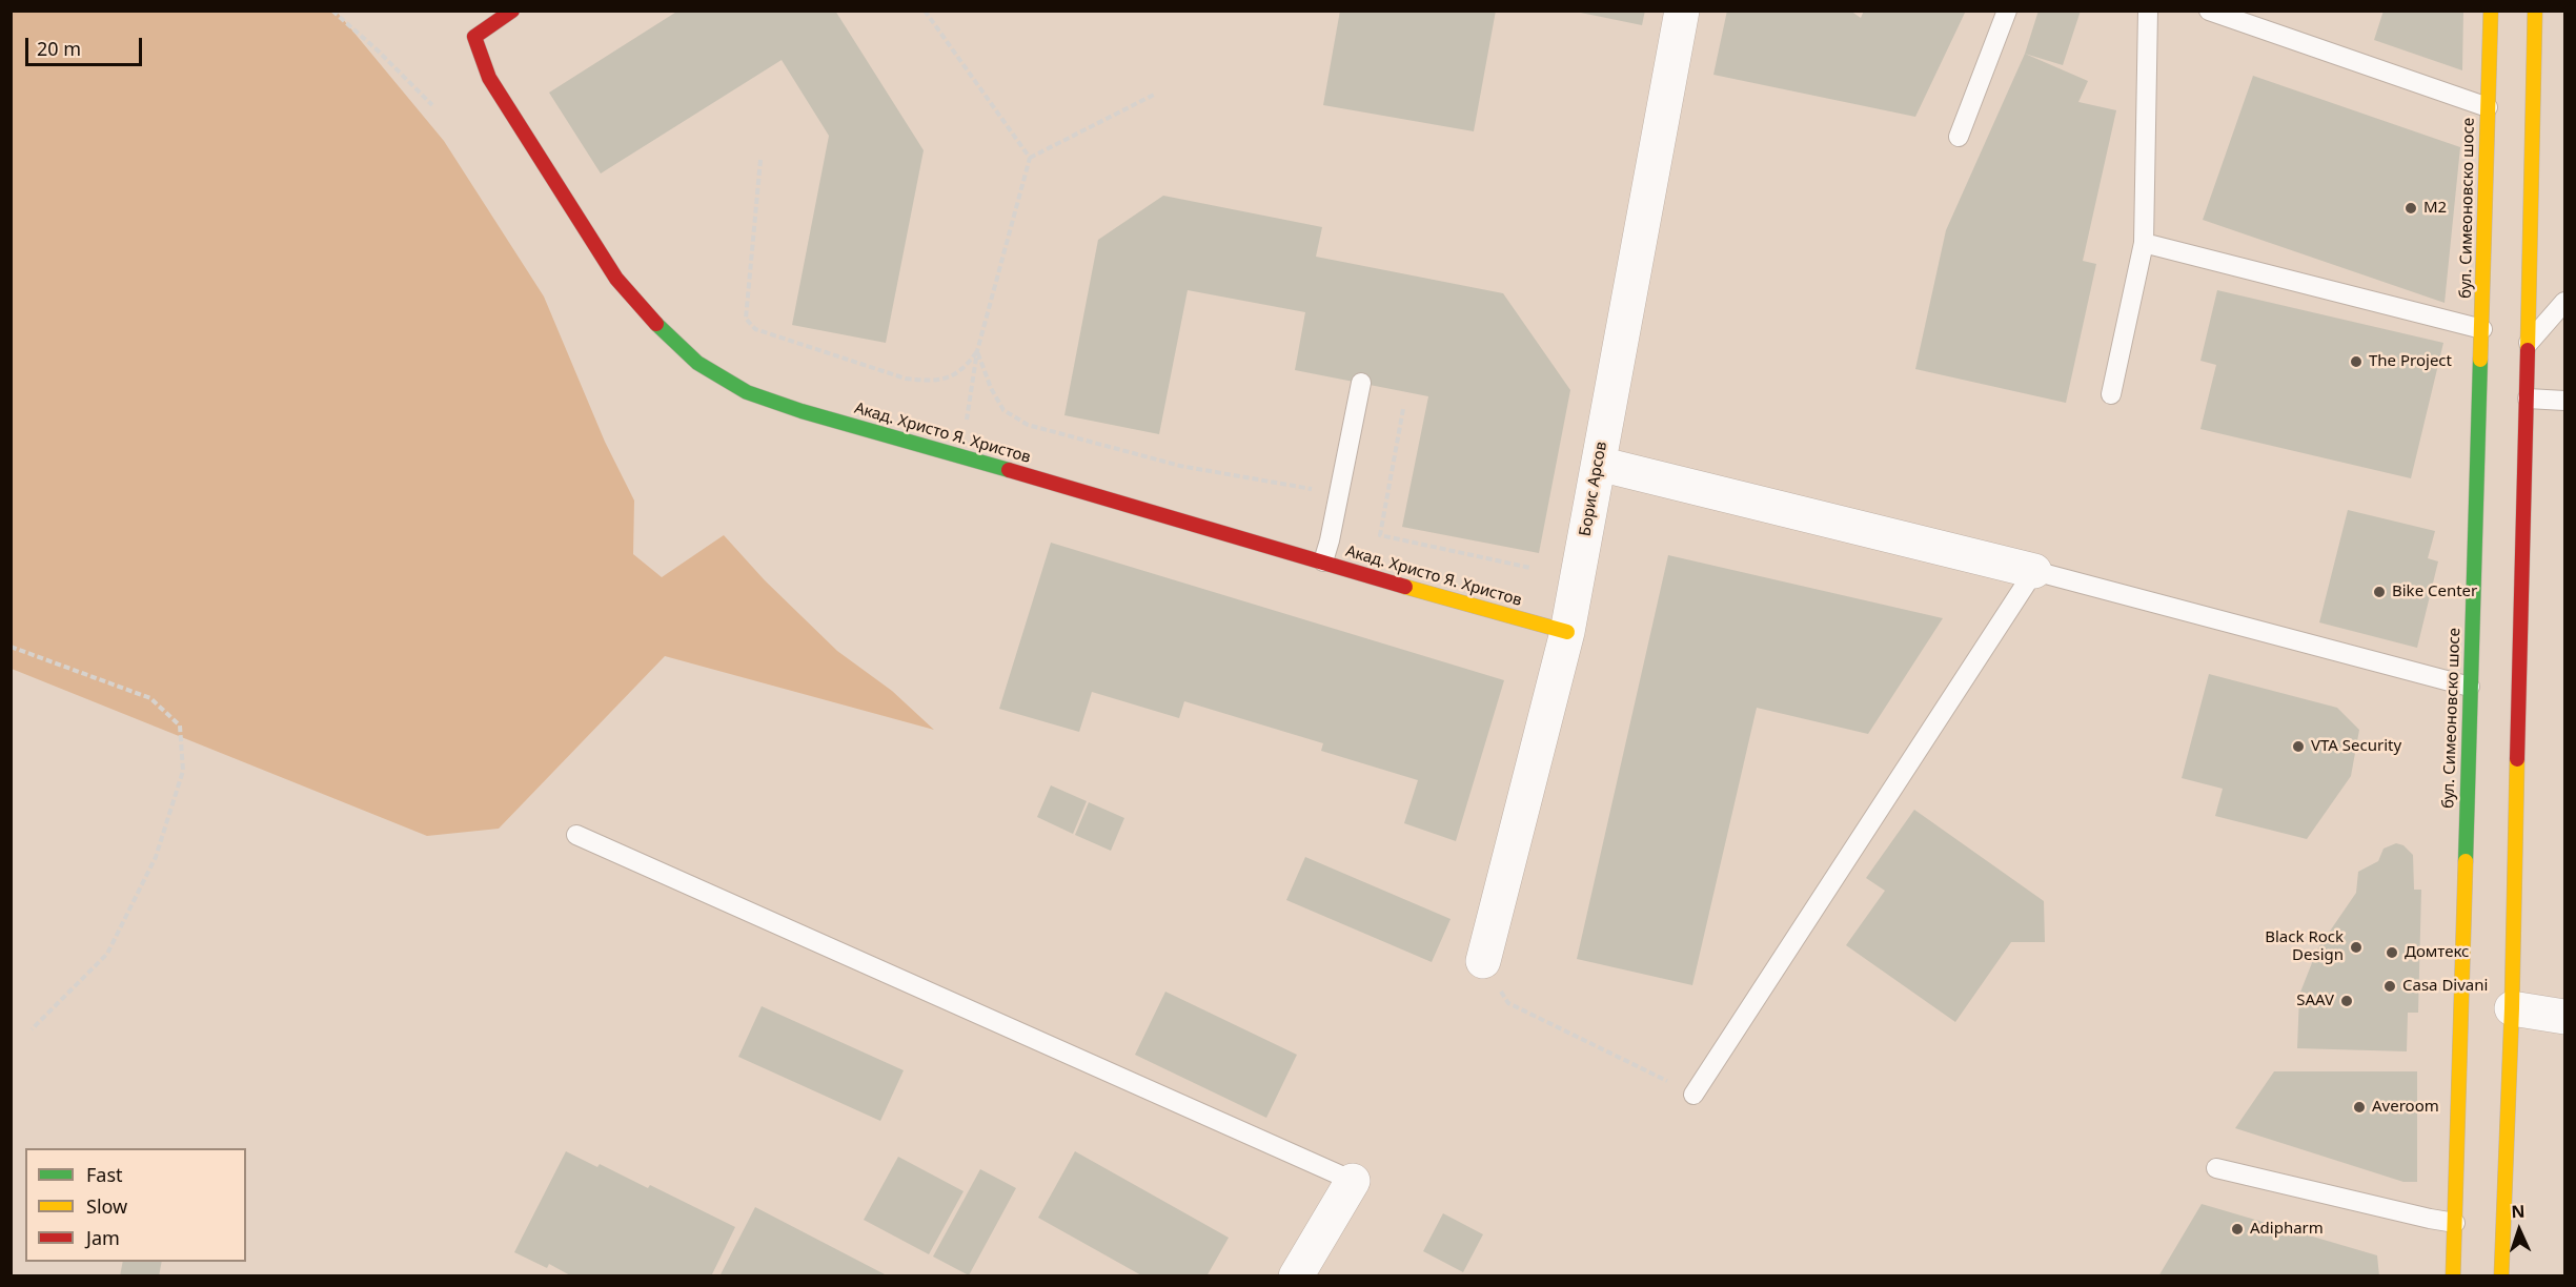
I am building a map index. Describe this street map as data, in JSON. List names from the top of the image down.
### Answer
{
  "streets": {
    "main road": ["бул. Симеоновско шосе", "Акад. Христо Я. Христов"],
    "street": ["Борис Арсов"]
  },
  "crossings": [
    ["Акад. Христо Я. Христов", "Борис Арсов"]
  ],
  "places": [
    "M2",
    "The Project",
    "Bike Center",
    "VTA Security",
    "Black Rock Design",
    "Домтекс",
    "Casa Divani",
    "SAAV",
    "Averoom",
    "Adipharm"
  ],
  "legend": ["Fast", "Slow", "Jam"],
  "scale_bar": "20 m",
  "north": "top"
}
